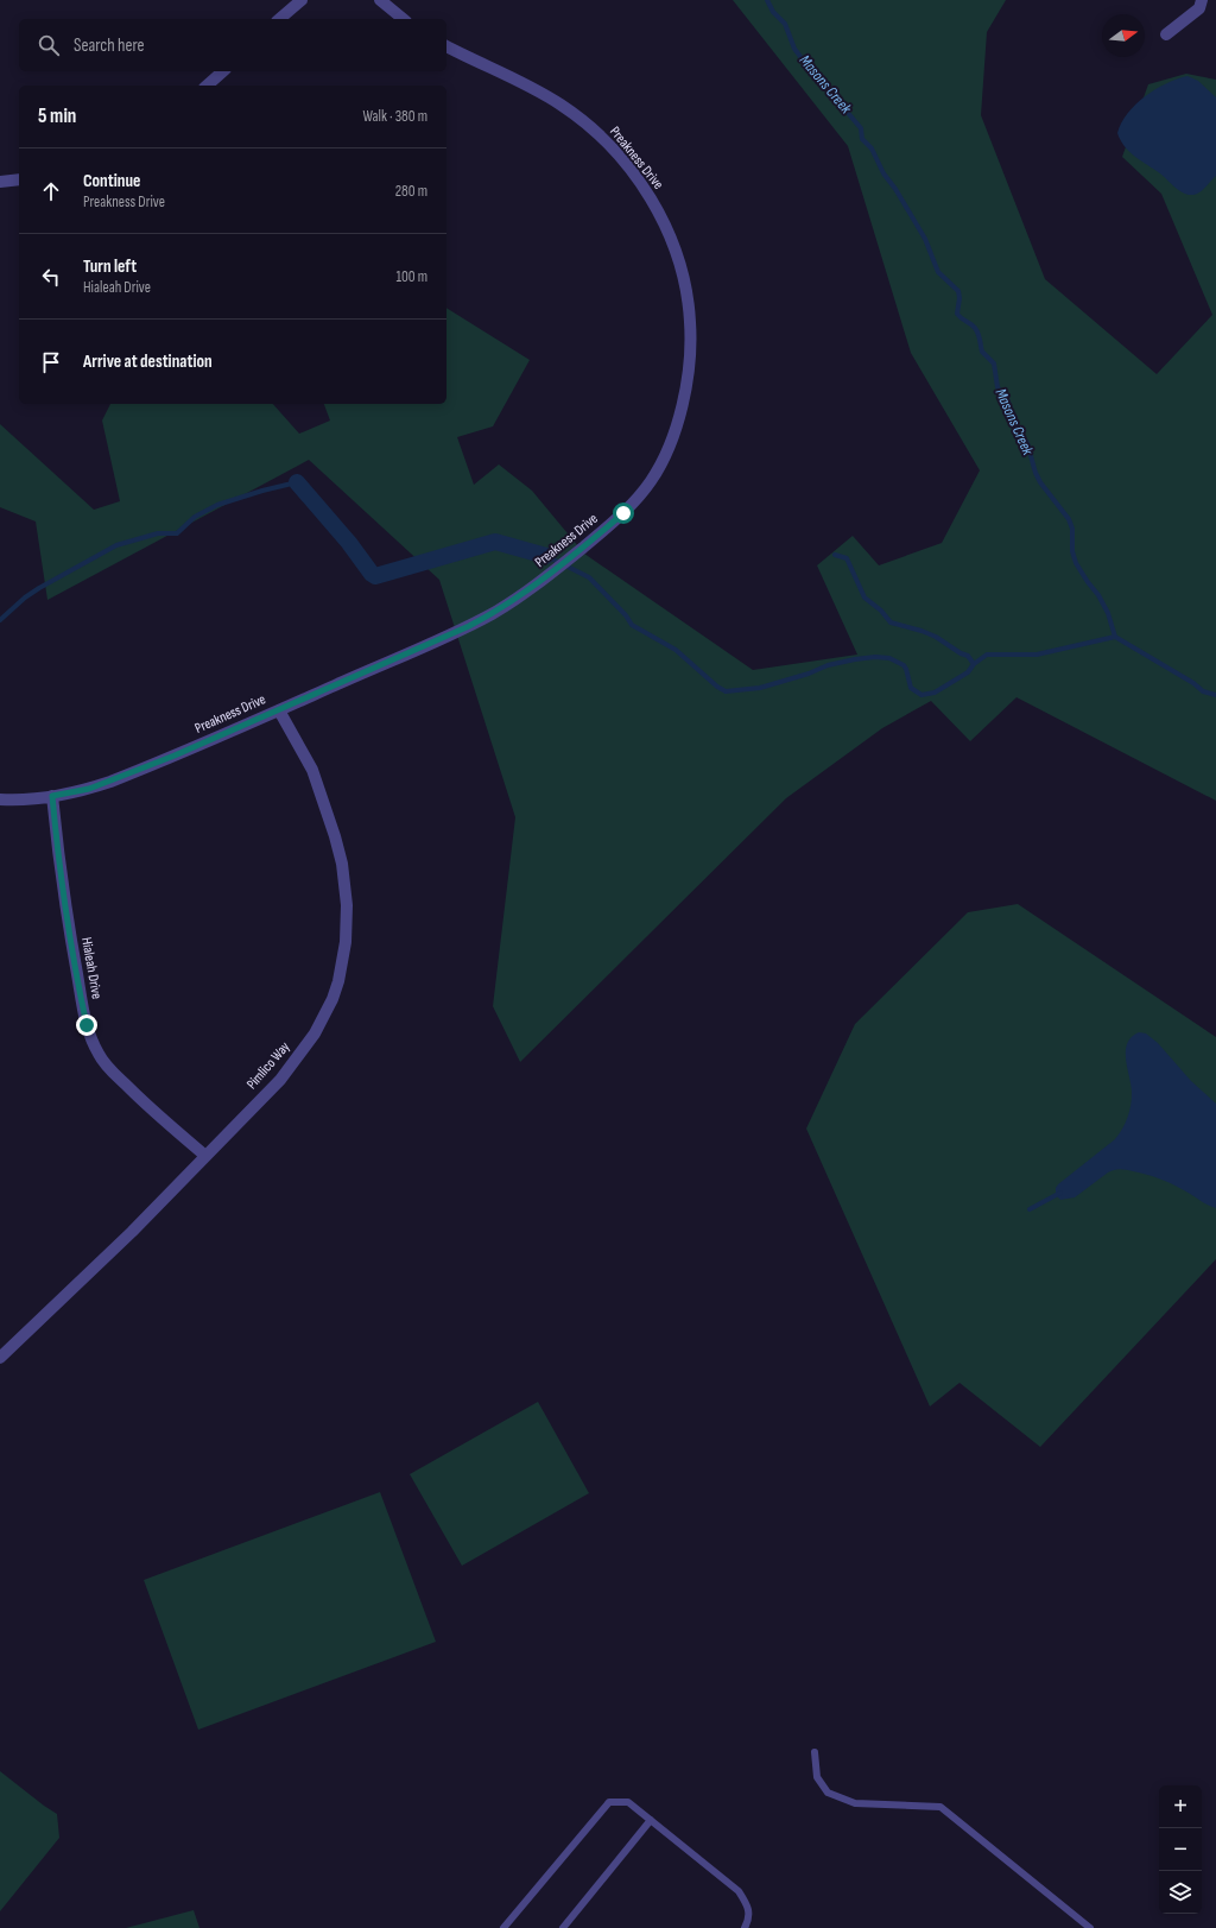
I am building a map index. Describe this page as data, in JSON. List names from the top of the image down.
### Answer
{
  "streets": {
    "street": ["Preakness Drive", "Hialeah Drive", "Pimlico Way"]
  },
  "crossings": [
    ["Preakness Drive", "Hialeah Drive"],
    ["Preakness Drive", "Pimlico Way"],
    ["Hialeah Drive", "Pimlico Way"]
  ],
  "water": ["Masons Creek"],
  "north": "right",
  "page": {
    "search": "Search here",
    "heading": ["5 min", "Walk · 380 m"],
    "list": [
      ["Continue", "Preakness Drive", "280 m"],
      ["Turn left", "Hialeah Drive", "100 m"],
      "Arrive at destination"
    ],
    "map_buttons": ["+", "−"]
  }
}
